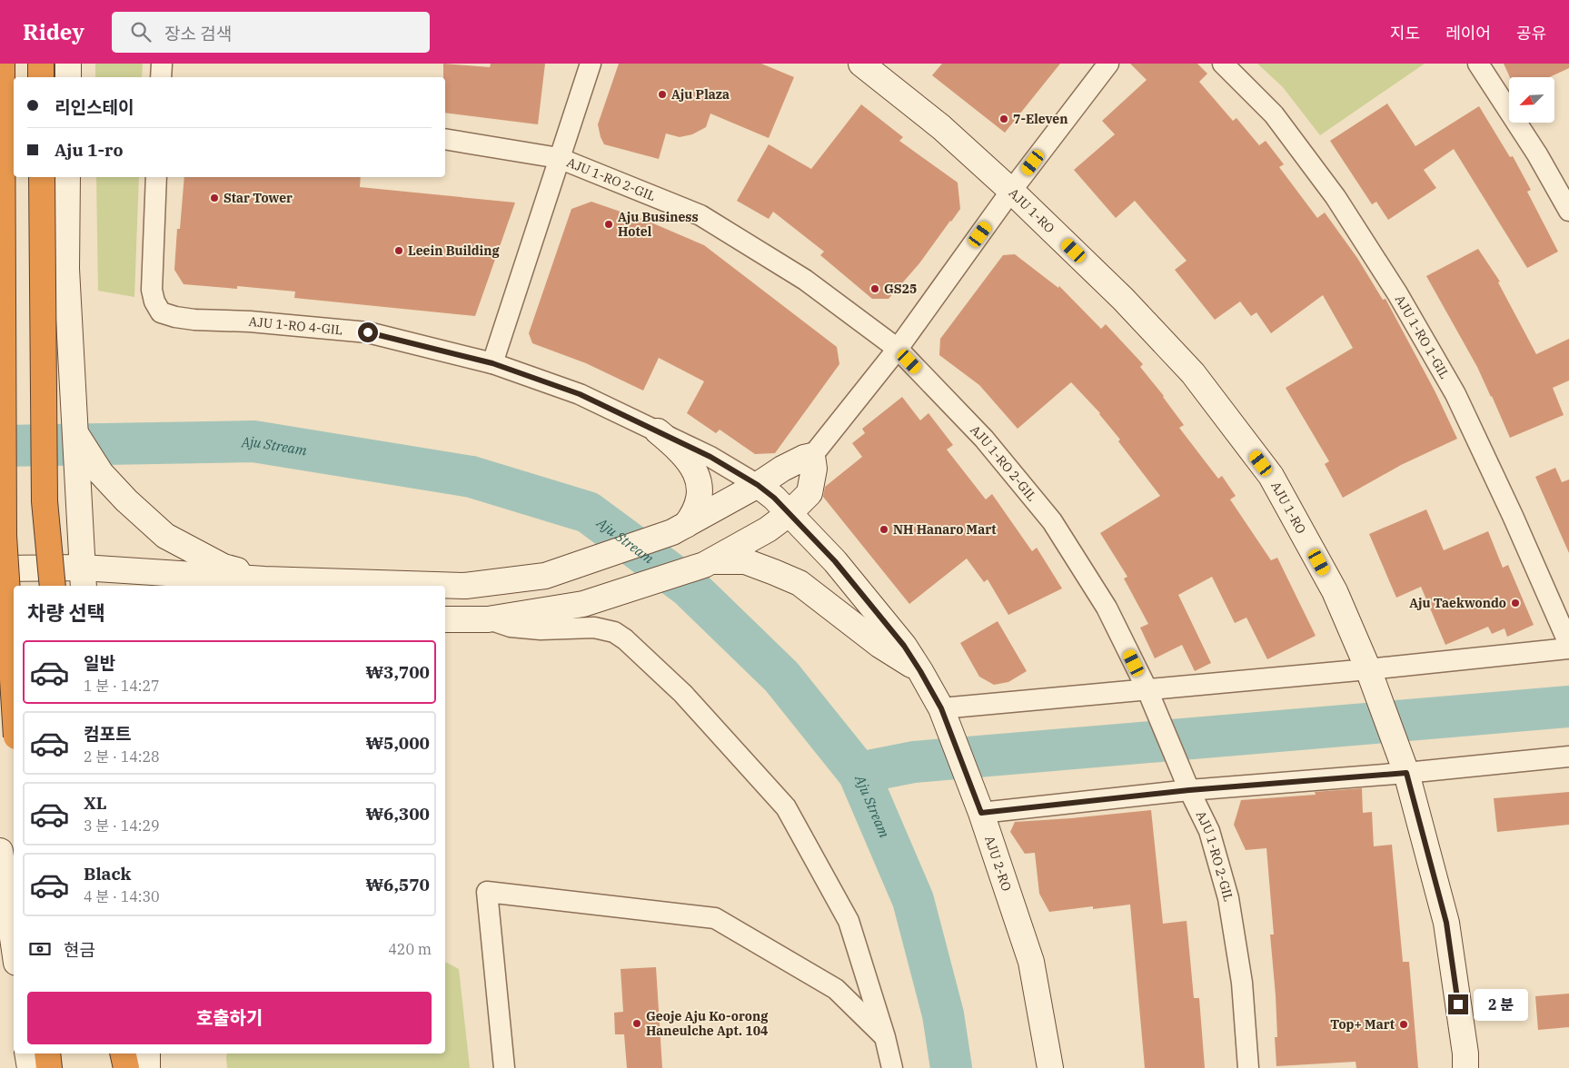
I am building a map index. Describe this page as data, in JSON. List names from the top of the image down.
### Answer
{
  "streets": {
    "street": [
      "AJU 1-RO 2-GIL",
      "AJU 1-RO",
      "AJU 1-RO 4-GIL",
      "AJU 1-RO 1-GIL",
      "AJU 2-RO"
    ]
  },
  "crossings": [
    ["AJU 1-RO 4-GIL", "AJU 2-RO"]
  ],
  "water": ["Aju Stream"],
  "places": [
    "Aju Plaza",
    "7-Eleven",
    "Star Tower",
    "Aju Business Hotel",
    "Leein Building",
    "GS25",
    "NH Hanaro Mart",
    "Aju Taekwondo",
    "Geoje Aju Ko-orong Haneulche Apt. 104",
    "Top+ Mart"
  ],
  "north": "bottom left",
  "page": {
    "header": "Ridey",
    "search": "장소 검색",
    "nav": ["지도", "레이어", "공유"],
    "banner": ["리인스테이", "Aju 1-ro"],
    "heading": "차량 선택",
    "list": [
      {
        "name": "일반",
        "note": "1 분 · 14:27",
        "value": "₩3,700"
      },
      {
        "name": "컴포트",
        "note": "2 분 · 14:28",
        "value": "₩5,000"
      },
      {
        "name": "XL",
        "note": "3 분 · 14:29",
        "value": "₩6,300"
      },
      {
        "name": "Black",
        "note": "4 분 · 14:30",
        "value": "₩6,570"
      }
    ],
    "pay": ["현금", "420 m"],
    "buttons": "호출하기",
    "bubble": "2 분"
  }
}
